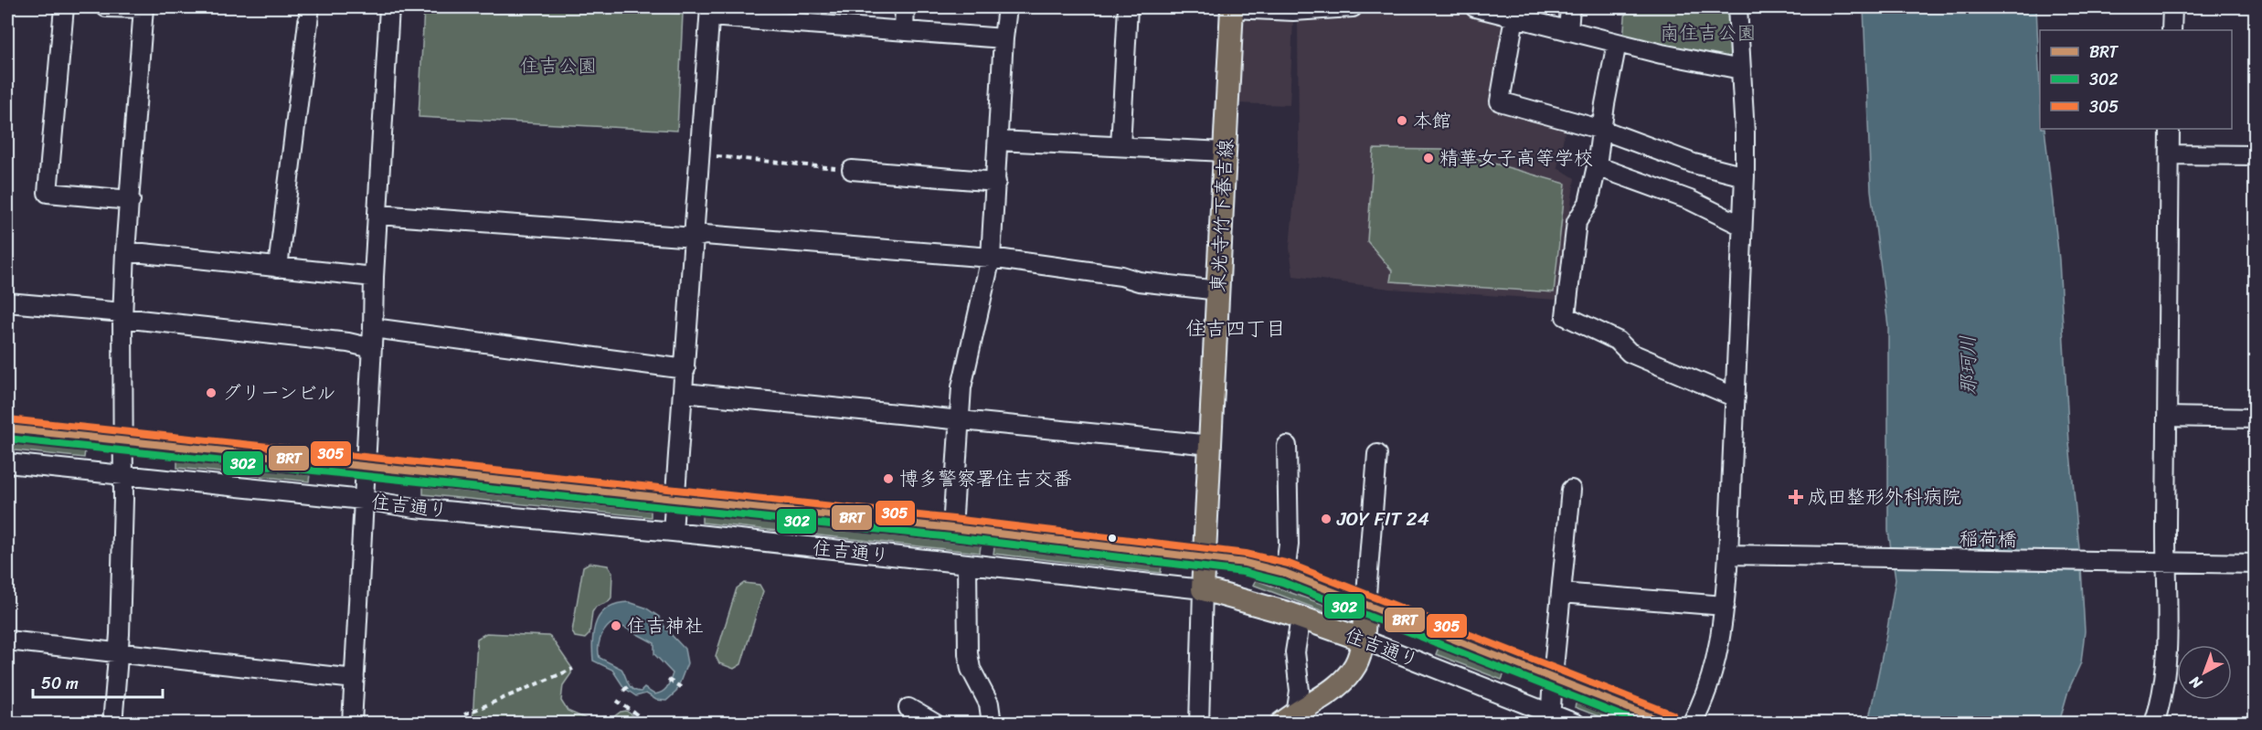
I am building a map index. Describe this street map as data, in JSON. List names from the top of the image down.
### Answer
{
  "streets": {
    "main road": ["東光寺竹下春吉線", "住吉通り"],
    "street": ["稲荷橋"]
  },
  "crossings": [
    ["東光寺竹下春吉線", "住吉通り"]
  ],
  "districts": ["住吉四丁目"],
  "water": ["那珂川"],
  "parks": ["南住吉公園", "住吉公園"],
  "places": {
    "other": [
      "本館",
      "精華女子高等学校",
      "グリーンビル",
      "博多警察署住吉交番",
      "JOY FIT 24",
      "住吉神社"
    ],
    "health": ["成田整形外科病院"]
  },
  "lines": ["transit line 305", "transit line BRT", "transit line 302"],
  "legend": ["BRT", "302", "305"],
  "scale_bar": "50 m",
  "north": "bottom left"
}
